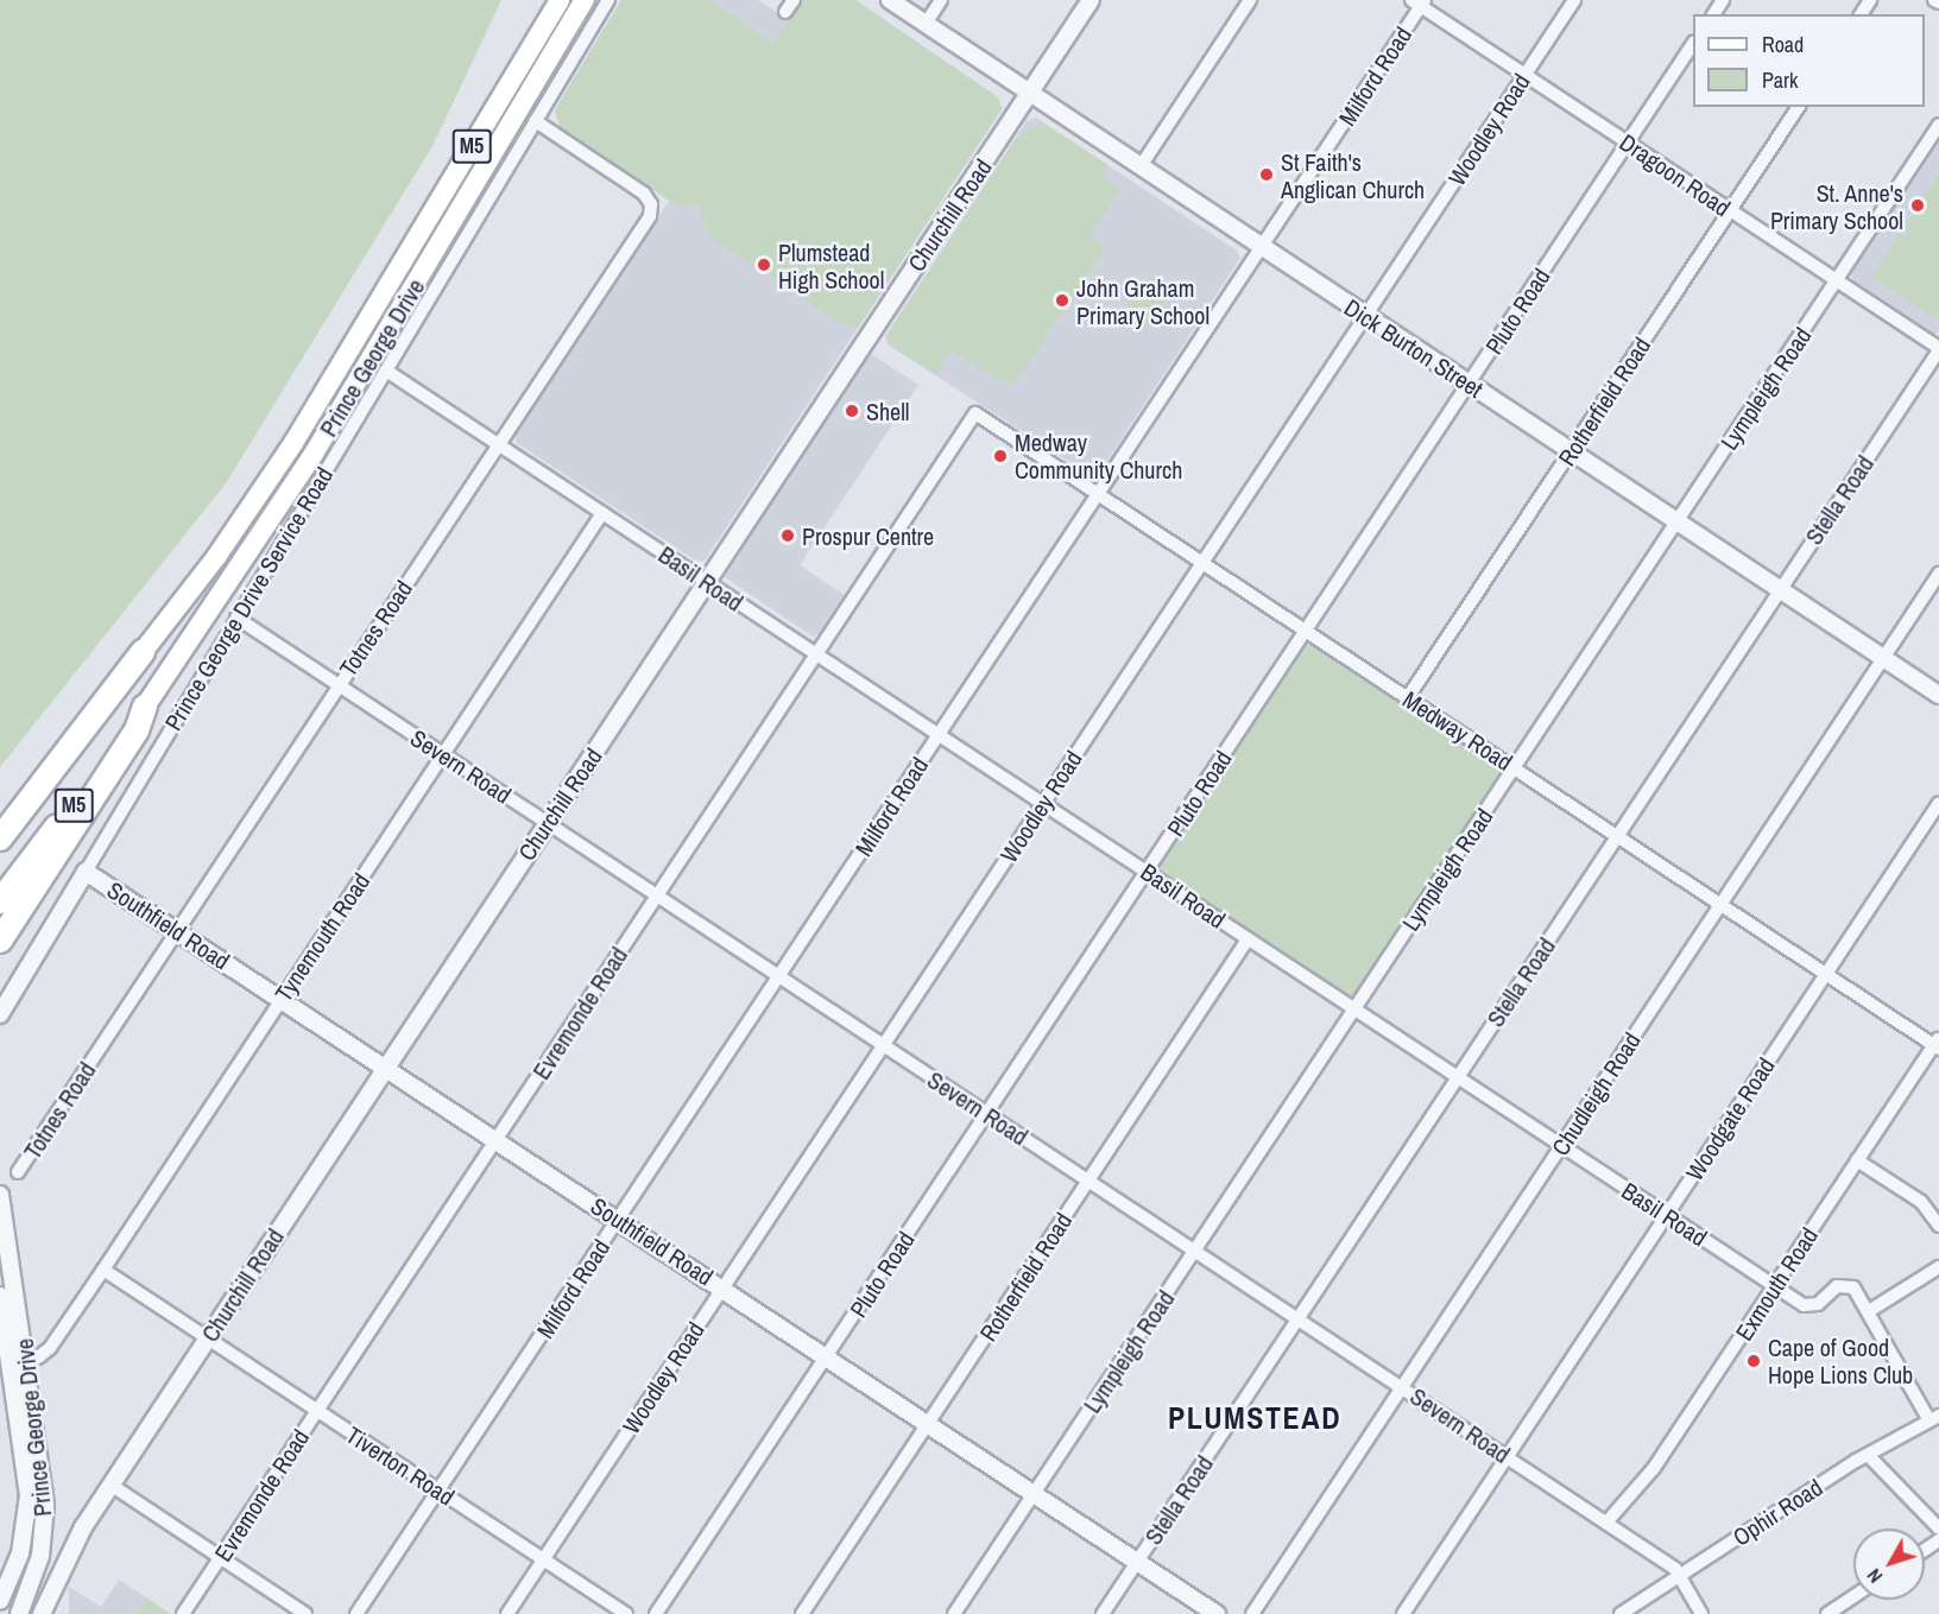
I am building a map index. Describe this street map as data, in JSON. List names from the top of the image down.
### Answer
{
  "streets": {
    "highway": ["M5"],
    "main road": ["Prince George Drive"],
    "street": [
      "Milford Road",
      "Woodley Road",
      "Dragoon Road",
      "Churchill Road",
      "Pluto Road",
      "Dick Burton Street",
      "Lympleigh Road",
      "Rotherfield Road",
      "Stella Road",
      "Basil Road",
      "Prince George Drive Service Road",
      "Totnes Road",
      "Medway Road",
      "Severn Road",
      "Southfield Road",
      "Tynemouth Road",
      "Evremonde Road",
      "Chudleigh Road",
      "Woodgate Road",
      "Exmouth Road",
      "Tiverton Road",
      "Ophir Road"
    ]
  },
  "crossings": [
    ["Milford Road", "Dragoon Road"],
    ["Milford Road", "Dick Burton Street"],
    ["Milford Road", "Basil Road"],
    ["Milford Road", "Medway Road"],
    ["Milford Road", "Severn Road"],
    ["Milford Road", "Southfield Road"],
    ["Milford Road", "Tiverton Road"],
    ["Woodley Road", "Dragoon Road"],
    ["Woodley Road", "Dick Burton Street"],
    ["Woodley Road", "Basil Road"],
    ["Woodley Road", "Medway Road"],
    ["Woodley Road", "Severn Road"],
    ["Woodley Road", "Southfield Road"],
    ["Woodley Road", "Tiverton Road"],
    ["M5", "Prince George Drive"],
    ["Dragoon Road", "Pluto Road"],
    ["Dragoon Road", "Lympleigh Road"],
    ["Dragoon Road", "Rotherfield Road"],
    ["Dragoon Road", "Stella Road"],
    ["Churchill Road", "Dick Burton Street"],
    ["Churchill Road", "Basil Road"],
    ["Churchill Road", "Severn Road"],
    ["Churchill Road", "Southfield Road"],
    ["Churchill Road", "Tiverton Road"],
    ["Pluto Road", "Dick Burton Street"],
    ["Pluto Road", "Basil Road"],
    ["Pluto Road", "Medway Road"],
    ["Pluto Road", "Severn Road"],
    ["Pluto Road", "Southfield Road"],
    ["Dick Burton Street", "Lympleigh Road"],
    ["Dick Burton Street", "Rotherfield Road"],
    ["Dick Burton Street", "Stella Road"],
    ["Dick Burton Street", "Chudleigh Road"],
    ["Lympleigh Road", "Basil Road"],
    ["Lympleigh Road", "Medway Road"],
    ["Lympleigh Road", "Severn Road"],
    ["Lympleigh Road", "Southfield Road"],
    ["Rotherfield Road", "Basil Road"],
    ["Rotherfield Road", "Medway Road"],
    ["Rotherfield Road", "Severn Road"],
    ["Rotherfield Road", "Southfield Road"],
    ["Stella Road", "Basil Road"],
    ["Stella Road", "Medway Road"],
    ["Stella Road", "Severn Road"],
    ["Stella Road", "Southfield Road"],
    ["Basil Road", "Prince George Drive Service Road"],
    ["Basil Road", "Totnes Road"],
    ["Basil Road", "Tynemouth Road"],
    ["Basil Road", "Evremonde Road"],
    ["Basil Road", "Chudleigh Road"],
    ["Basil Road", "Woodgate Road"],
    ["Basil Road", "Exmouth Road"],
    ["Basil Road", "Ophir Road"],
    ["Prince George Drive Service Road", "Totnes Road"],
    ["Prince George Drive Service Road", "Severn Road"],
    ["Prince George Drive Service Road", "Southfield Road"],
    ["Totnes Road", "Severn Road"],
    ["Totnes Road", "Southfield Road"],
    ["Medway Road", "Evremonde Road"],
    ["Medway Road", "Chudleigh Road"],
    ["Medway Road", "Woodgate Road"],
    ["Medway Road", "Exmouth Road"],
    ["Severn Road", "Tynemouth Road"],
    ["Severn Road", "Evremonde Road"],
    ["Severn Road", "Chudleigh Road"],
    ["Severn Road", "Woodgate Road"],
    ["Severn Road", "Exmouth Road"],
    ["Severn Road", "Ophir Road"],
    ["Southfield Road", "Tynemouth Road"],
    ["Southfield Road", "Evremonde Road"],
    ["Tynemouth Road", "Tiverton Road"],
    ["Evremonde Road", "Tiverton Road"]
  ],
  "districts": ["PLUMSTEAD"],
  "places": [
    "St Faith's Anglican Church",
    "St. Anne's Primary School",
    "Plumstead High School",
    "John Graham Primary School",
    "Shell",
    "Medway Community Church",
    "Prospur Centre",
    "Cape of Good Hope Lions Club"
  ],
  "legend": ["Road", "Park"],
  "north": "bottom left"
}
